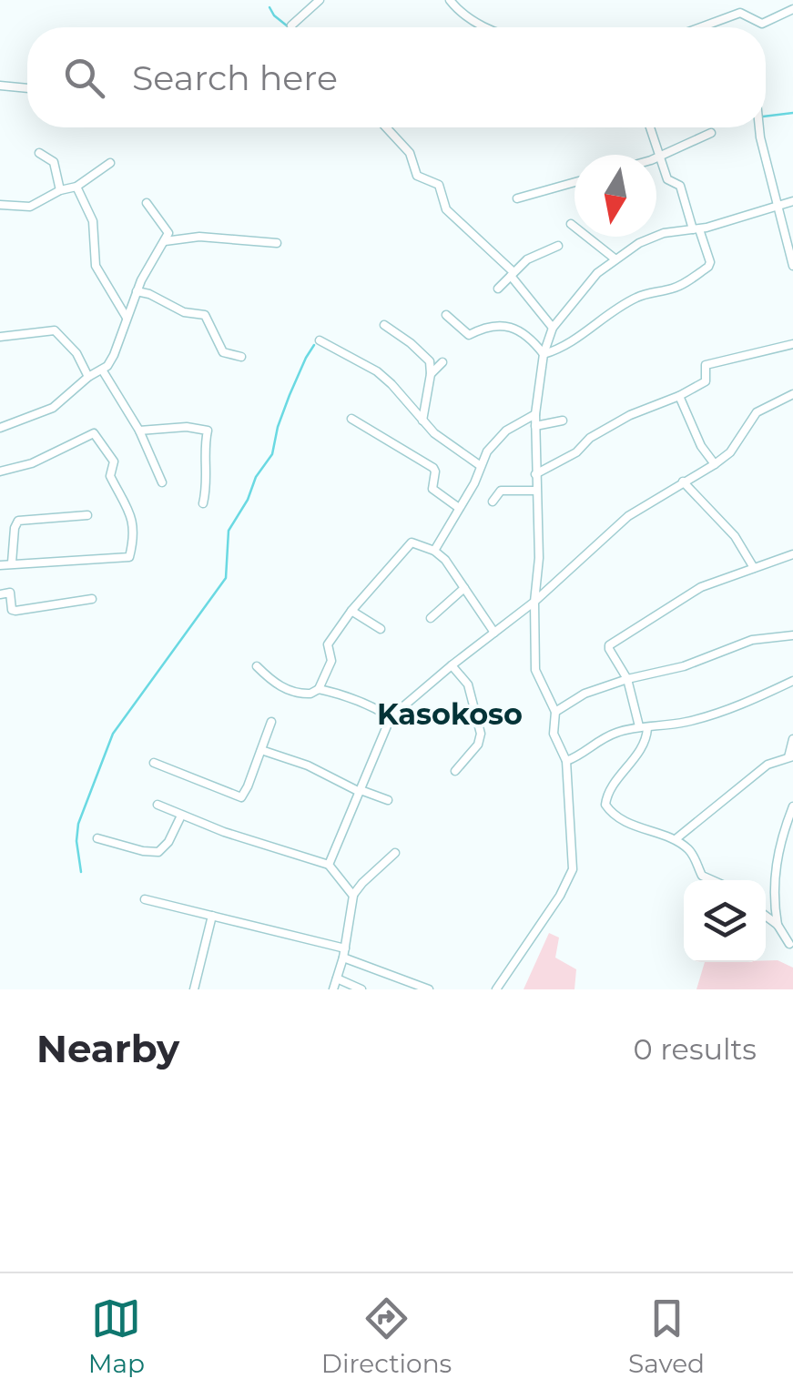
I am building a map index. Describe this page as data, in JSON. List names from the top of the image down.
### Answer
{
  "districts": ["Kasokoso"],
  "north": "bottom",
  "page": {
    "search": "Search here",
    "heading": ["Nearby", "0 results"],
    "nav": ["Map", "Directions", "Saved"]
  }
}
